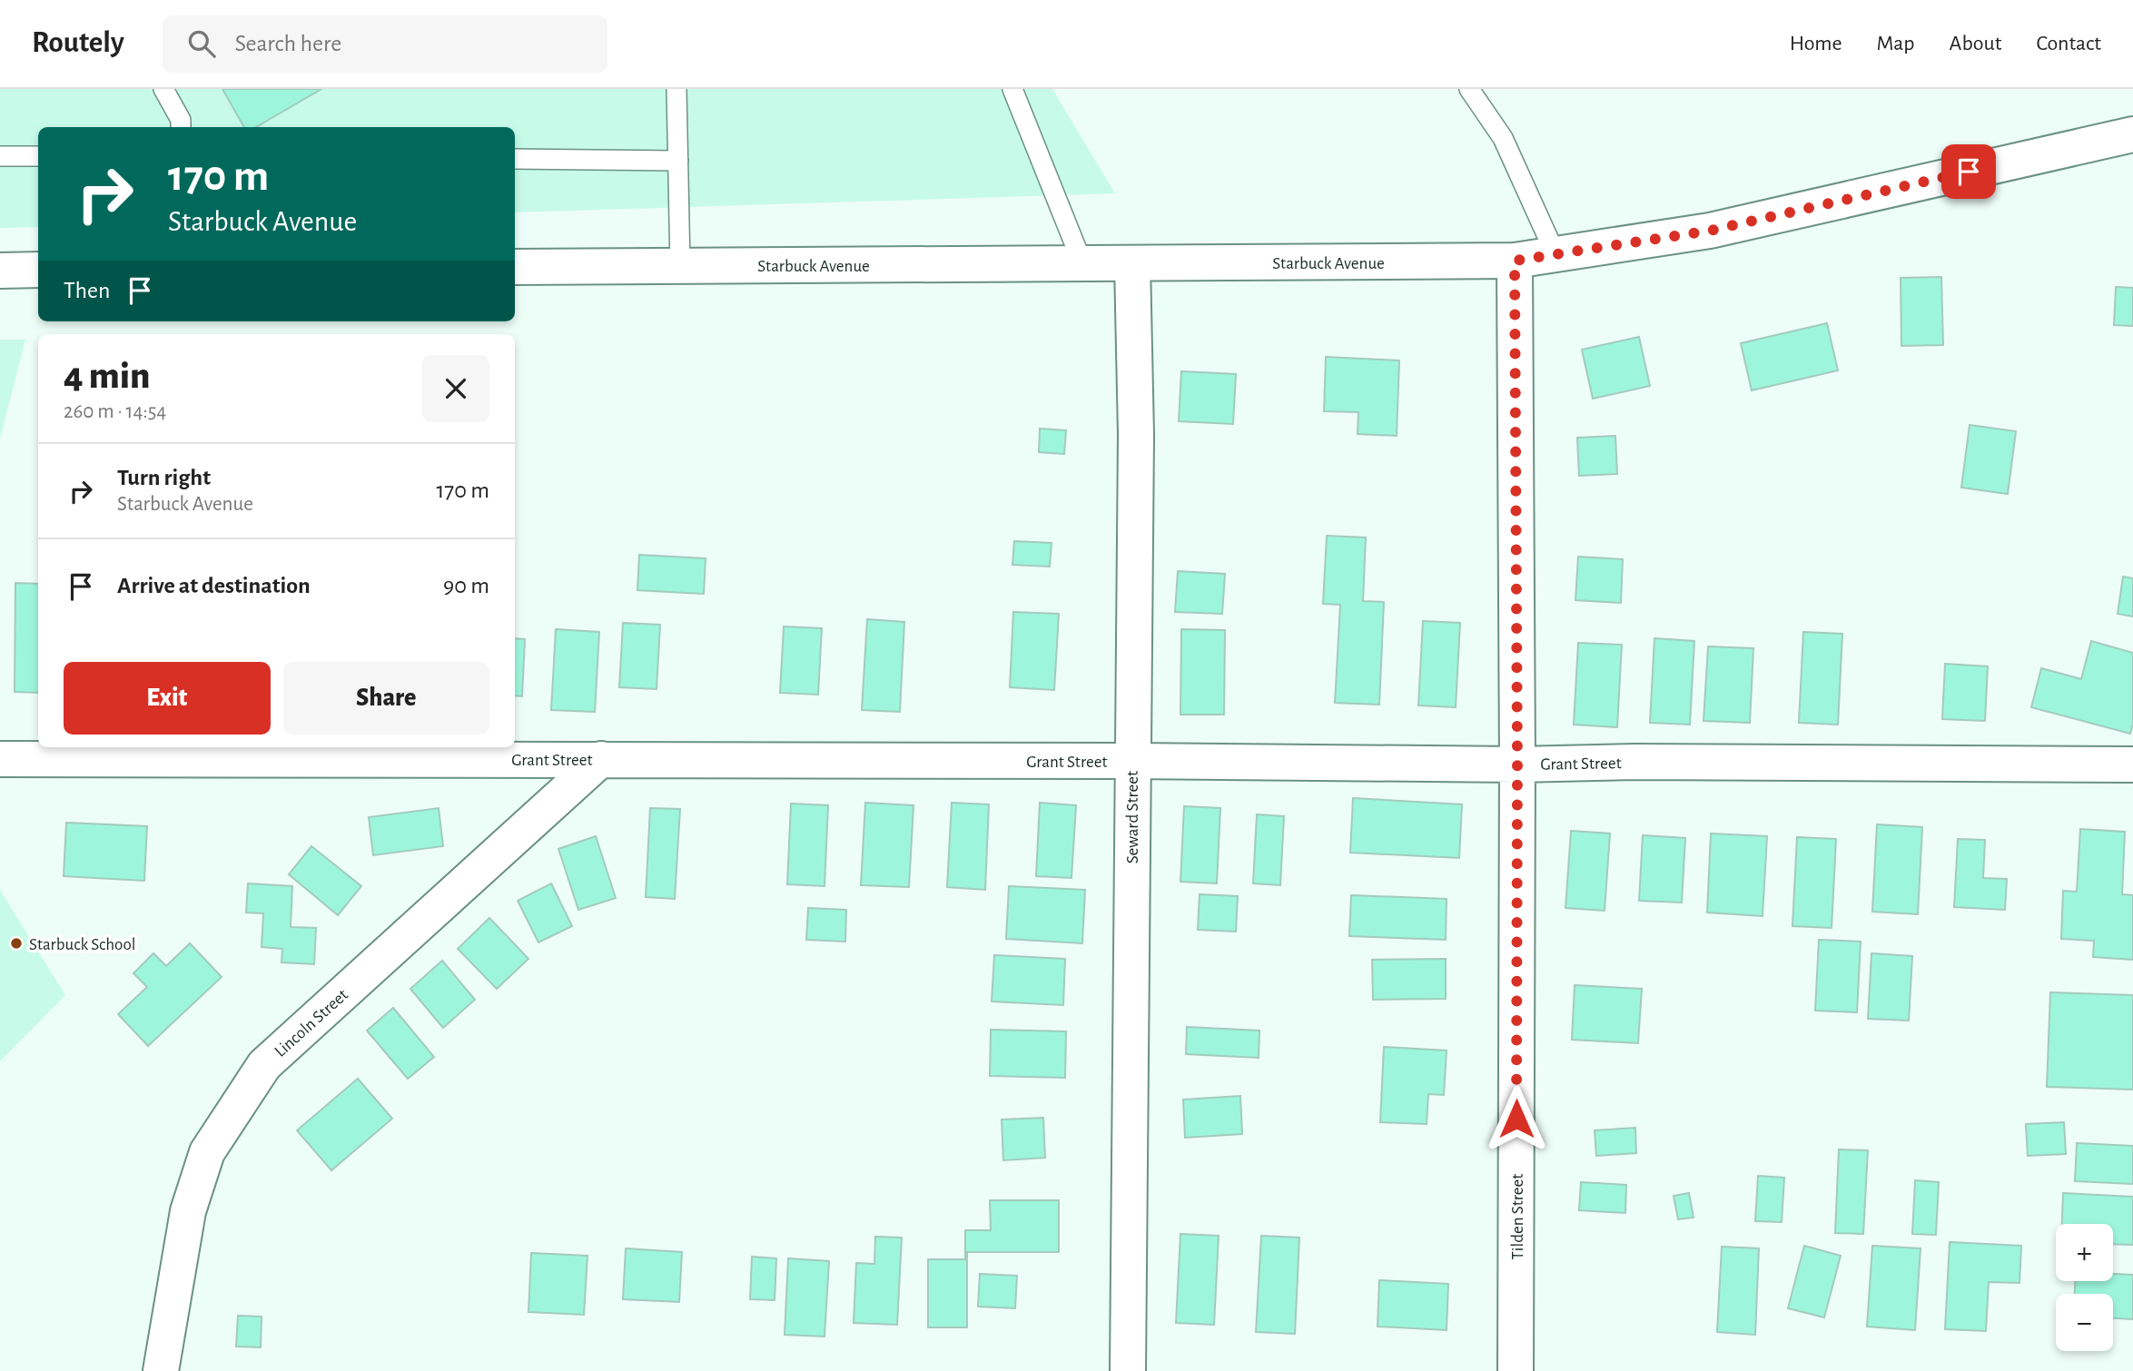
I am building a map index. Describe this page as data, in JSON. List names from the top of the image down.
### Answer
{
  "streets": {
    "street": [
      "Starbuck Avenue",
      "Grant Street",
      "Seward Street",
      "Lincoln Street",
      "Tilden Street"
    ]
  },
  "crossings": [
    ["Starbuck Avenue", "Seward Street"],
    ["Starbuck Avenue", "Tilden Street"],
    ["Grant Street", "Seward Street"],
    ["Grant Street", "Lincoln Street"],
    ["Grant Street", "Tilden Street"]
  ],
  "places": ["Starbuck School"],
  "page": {
    "header": "Routely",
    "search": "Search here",
    "nav": [
      "Home",
      "Map",
      "About",
      "Contact"
    ],
    "turn": ["170 m", "Starbuck Avenue"],
    "then": "Then",
    "heading": ["4 min", "260 m · 14:54"],
    "list": [
      {
        "name": "Turn right",
        "note": "Starbuck Avenue",
        "value": "170 m"
      },
      {
        "name": "Arrive at destination",
        "value": "90 m"
      }
    ],
    "buttons": ["Exit", "Share"],
    "map_buttons": ["+", "−"]
  }
}
